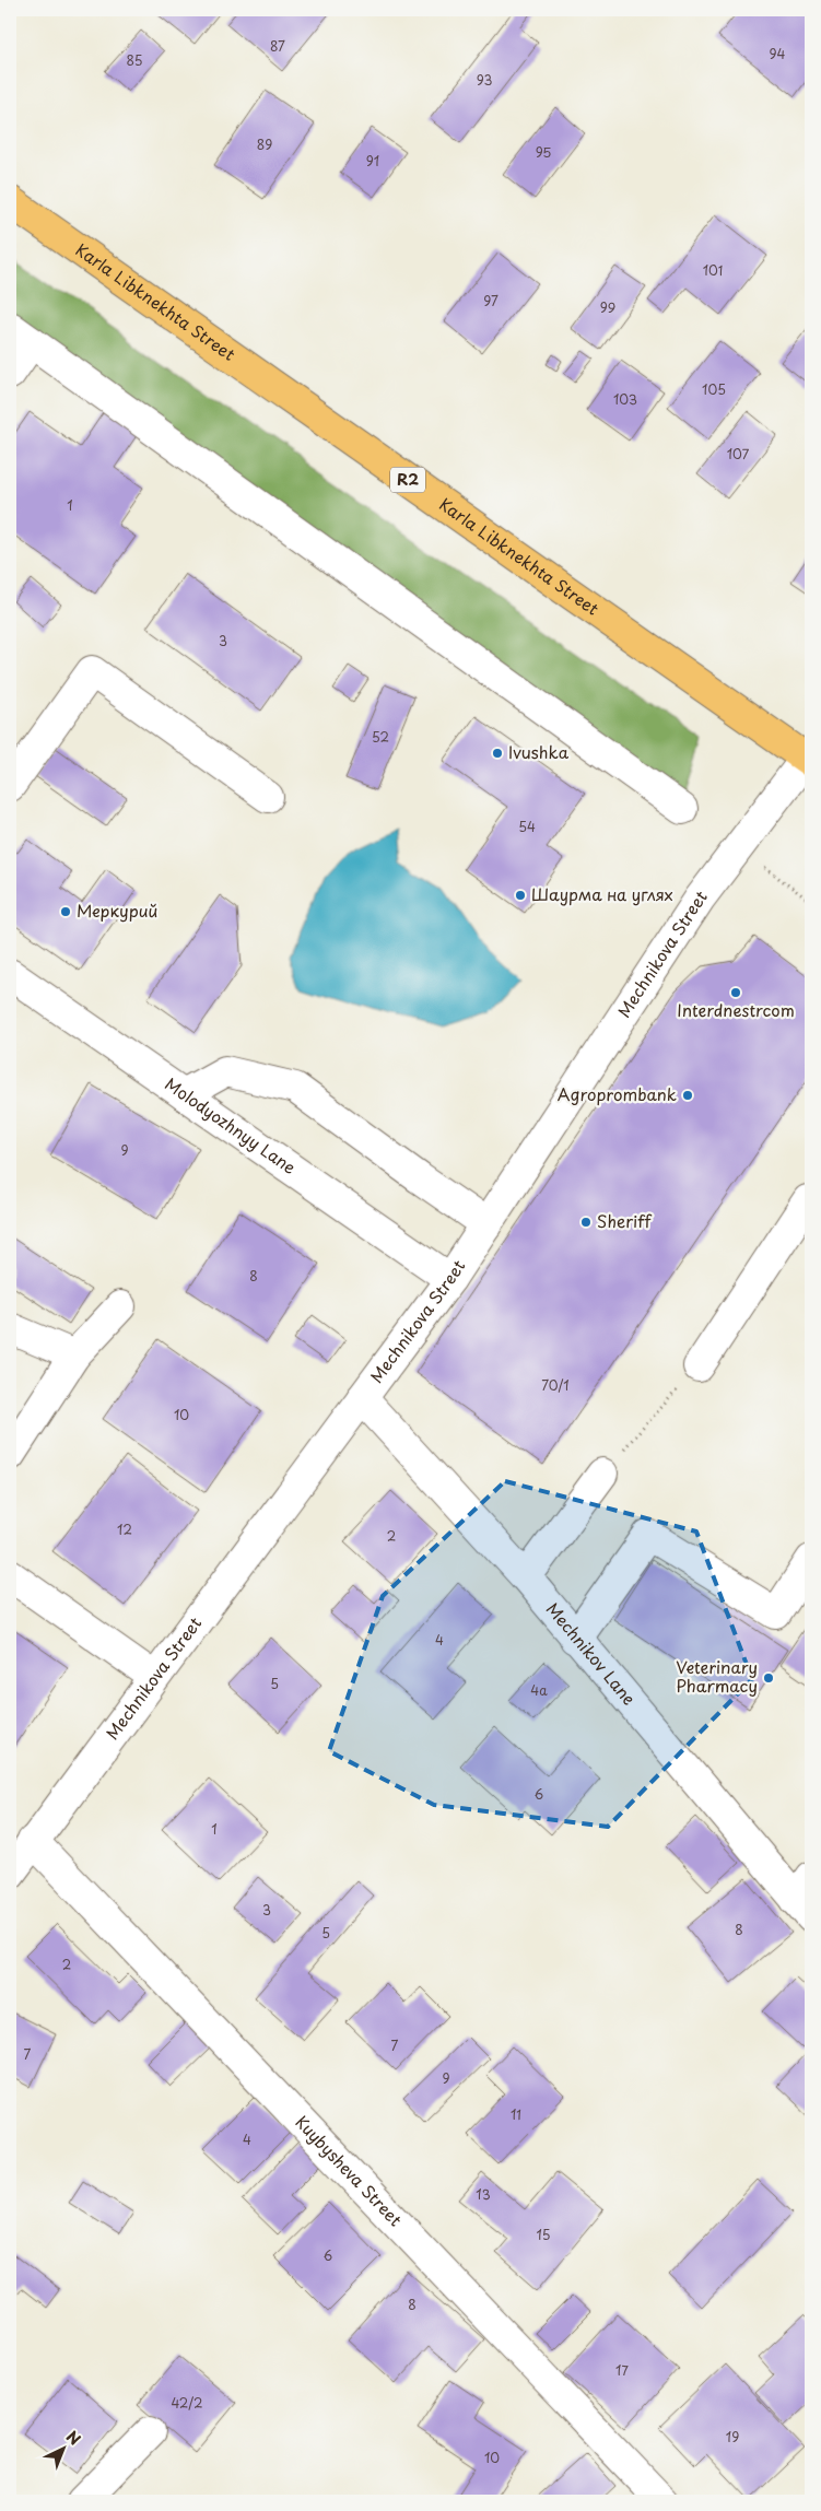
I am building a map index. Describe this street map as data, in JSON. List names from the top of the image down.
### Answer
{
  "streets": {
    "main road": ["Karla Libknekhta Street", "R2"],
    "street": [
      "Mechnikova Street",
      "Molodyozhnyy Lane",
      "Mechnikov Lane",
      "Kuybysheva Street"
    ]
  },
  "crossings": [
    ["Karla Libknekhta Street", "Mechnikova Street"],
    ["Mechnikova Street", "Molodyozhnyy Lane"],
    ["Mechnikova Street", "Mechnikov Lane"],
    ["Mechnikova Street", "Kuybysheva Street"]
  ],
  "places": [
    "Ivushka",
    "Шаурма на углях",
    "Меркурий",
    "Interdnestrcom",
    "Agroprombank",
    "Sheriff",
    "Veterinary Pharmacy"
  ],
  "house_numbers": [
    "87",
    "94",
    "85",
    "93",
    "89",
    "95",
    "91",
    "101",
    "97",
    "99",
    "105",
    "103",
    "107",
    "1",
    "3",
    "52",
    "54",
    "9",
    "8",
    "70/1",
    "10",
    "12",
    "2",
    "4",
    "5",
    "4а",
    "6",
    "1",
    "3",
    "8",
    "5",
    "2",
    "7",
    "7",
    "9",
    "11",
    "4",
    "13",
    "15",
    "6",
    "8",
    "17",
    "42/2",
    "19",
    "10"
  ],
  "north": "top right"
}
